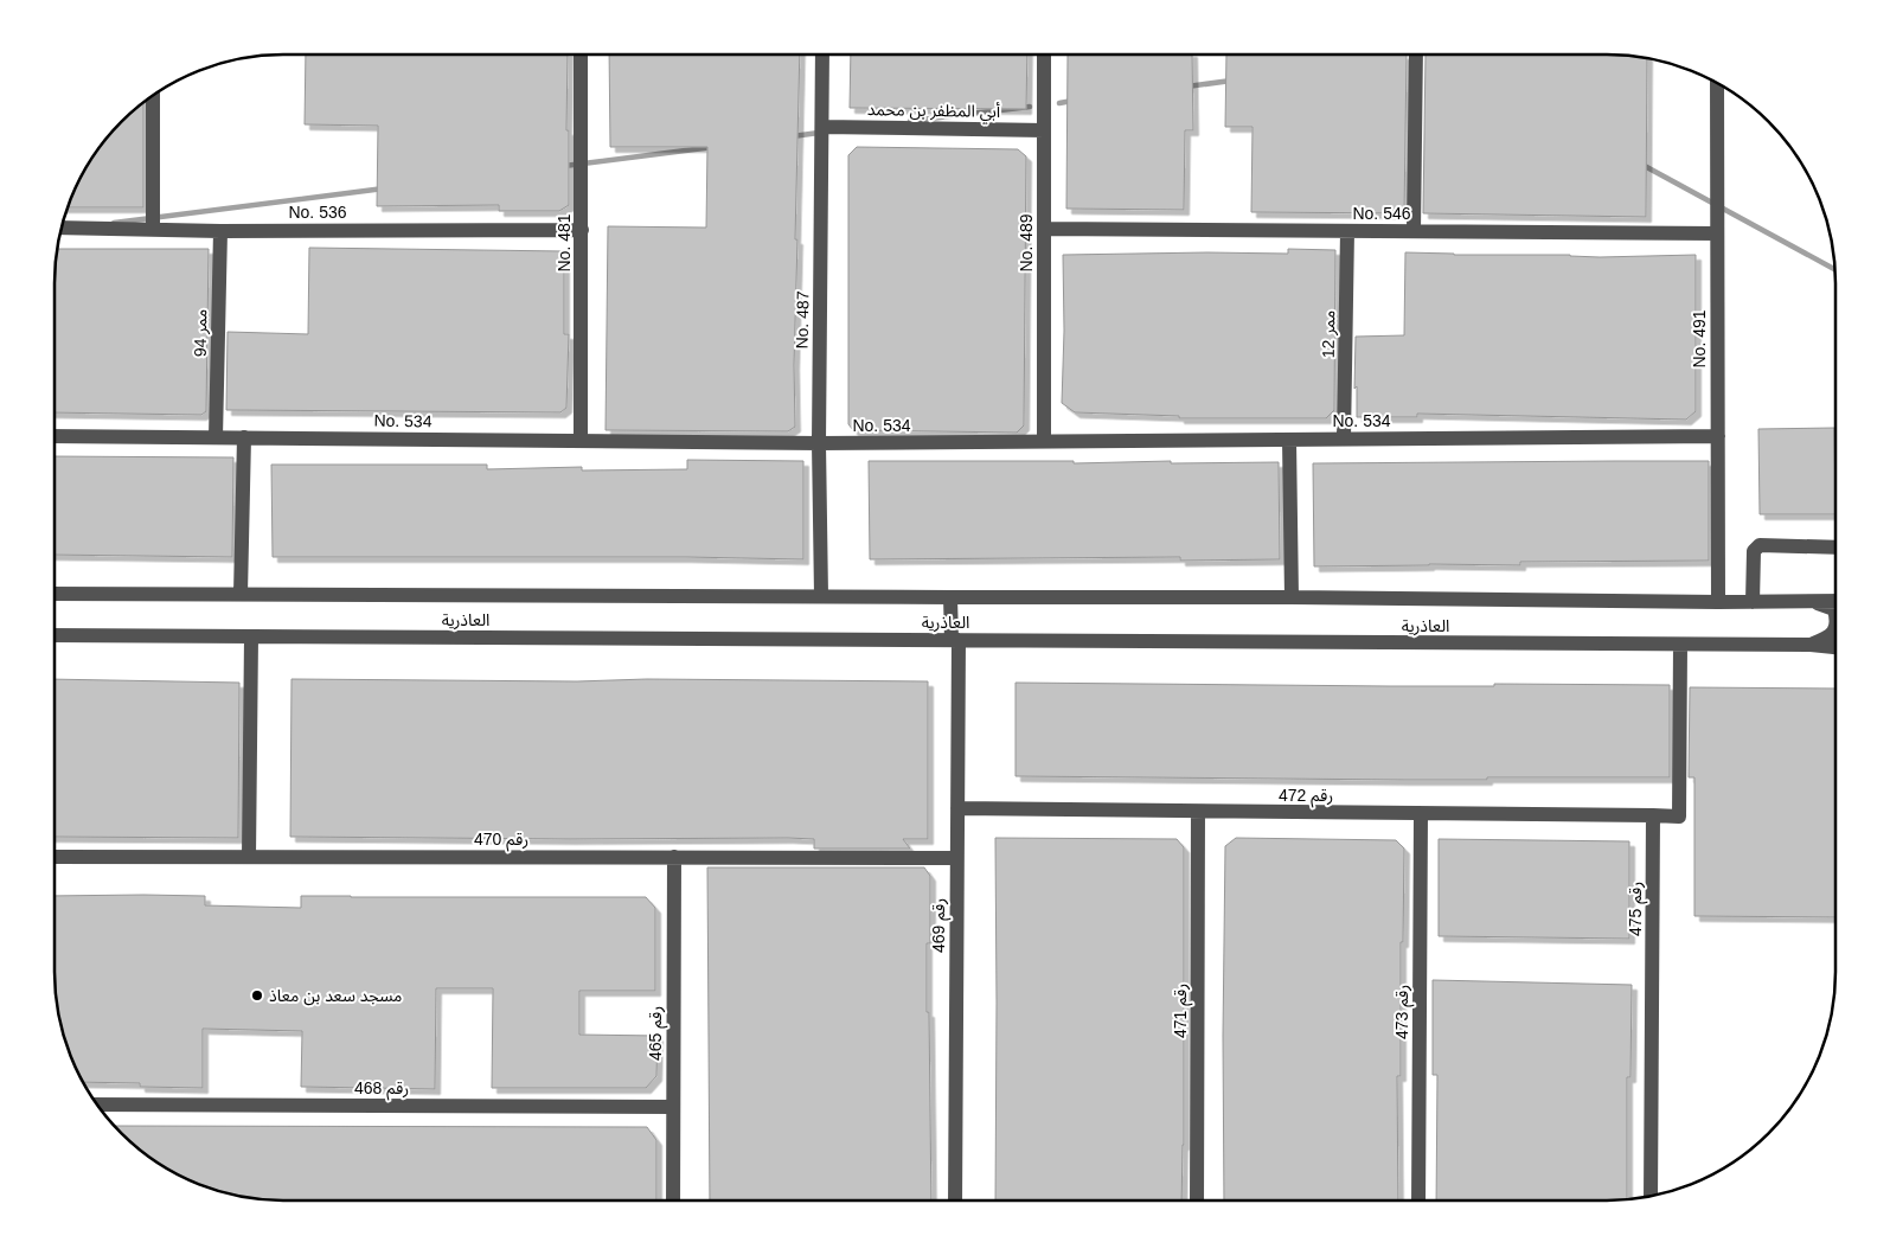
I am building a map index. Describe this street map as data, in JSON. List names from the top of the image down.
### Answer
{
  "streets": {
    "street": [
      "أبي المظفر بن محمد",
      "No. 536",
      "No. 546",
      "No. 481",
      "No. 489",
      "No. 487",
      "ممر 94",
      "ممر 12",
      "No. 491",
      "No. 534",
      "العاذرية",
      "رقم 472",
      "رقم 470",
      "رقم 475",
      "رقم 469",
      "رقم 471",
      "رقم 473",
      "رقم 465",
      "رقم 468"
    ]
  },
  "crossings": [
    ["أبي المظفر بن محمد", "No. 489"],
    ["أبي المظفر بن محمد", "No. 487"],
    ["No. 536", "No. 481"],
    ["No. 536", "ممر 94"],
    ["No. 546", "No. 489"],
    ["No. 546", "ممر 12"],
    ["No. 546", "No. 491"],
    ["No. 481", "No. 534"],
    ["No. 489", "No. 534"],
    ["No. 487", "No. 534"],
    ["No. 487", "العاذرية"],
    ["ممر 94", "No. 534"],
    ["ممر 12", "No. 534"],
    ["No. 491", "No. 534"],
    ["No. 491", "العاذرية"],
    ["العاذرية", "رقم 469"],
    ["رقم 472", "رقم 475"],
    ["رقم 472", "رقم 469"],
    ["رقم 472", "رقم 471"],
    ["رقم 472", "رقم 473"],
    ["رقم 470", "رقم 469"],
    ["رقم 470", "رقم 465"],
    ["رقم 465", "رقم 468"]
  ],
  "places": ["مسجد سعد بن معاذ"]
}
